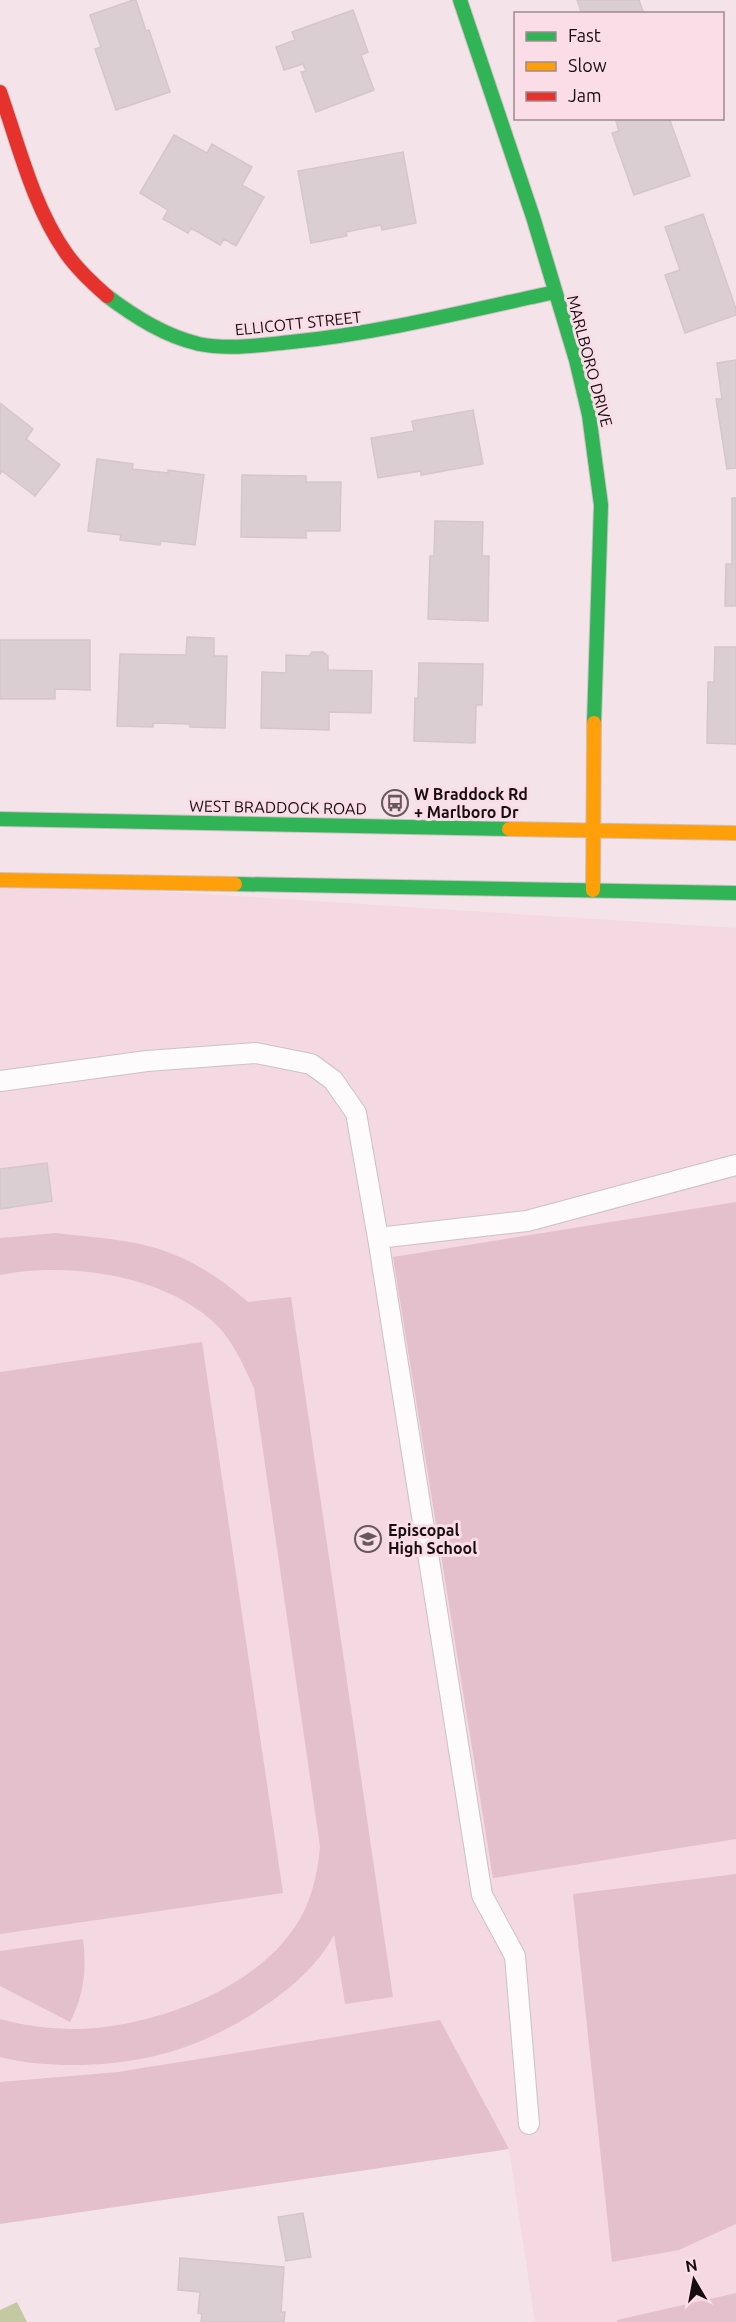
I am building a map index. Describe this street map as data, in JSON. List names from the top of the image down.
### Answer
{
  "streets": {
    "street": ["ELLICOTT STREET", "MARLBORO DRIVE", "WEST BRADDOCK ROAD"]
  },
  "crossings": [
    ["ELLICOTT STREET", "MARLBORO DRIVE"],
    ["MARLBORO DRIVE", "WEST BRADDOCK ROAD"]
  ],
  "places": {
    "bus stop": ["W Braddock Rd + Marlboro Dr"],
    "school or university": ["Episcopal High School"]
  },
  "legend": ["Fast", "Slow", "Jam"],
  "north": "top"
}
